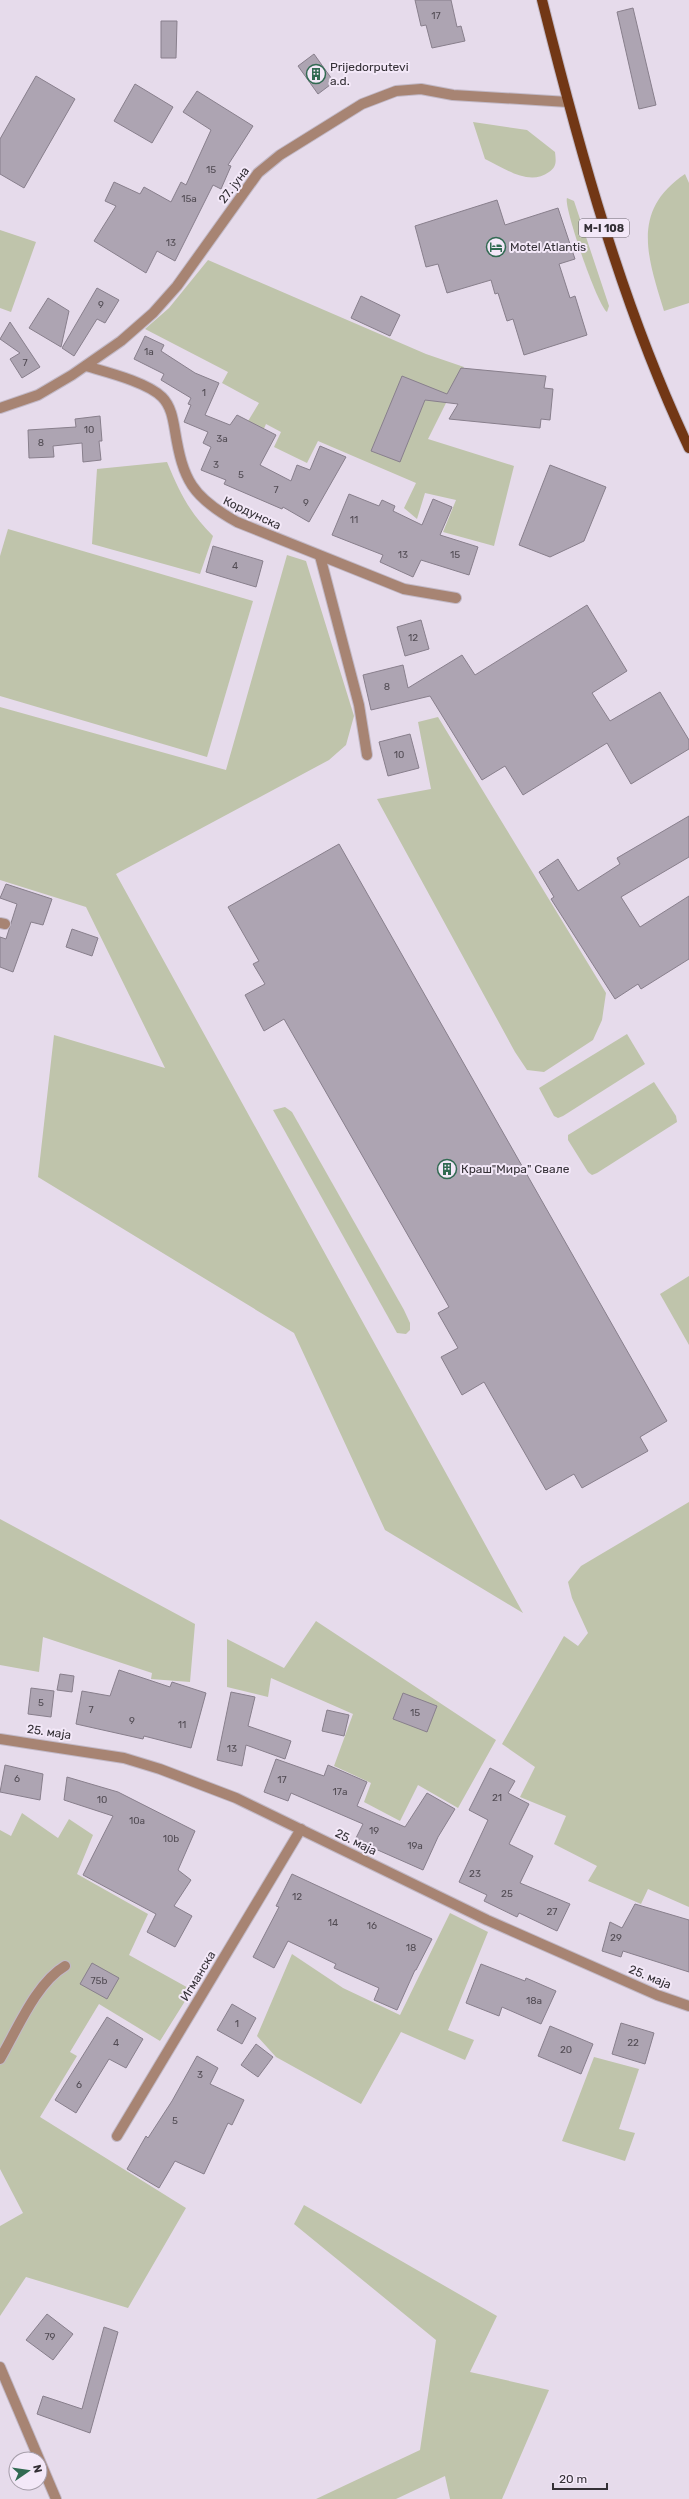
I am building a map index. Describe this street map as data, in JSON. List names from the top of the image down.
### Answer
{
  "streets": {
    "main road": ["M-I 108"],
    "street": [
      "27. јуна",
      "Кордунска",
      "25. маја",
      "Игманска"
    ]
  },
  "crossings": [
    ["27. јуна", "M-I 108"],
    ["27. јуна", "Кордунска"],
    ["25. маја", "Игманска"]
  ],
  "places": {
    "building": ["Prijedorputevi a.d.", "Краш\"Мира\" Свале"],
    "hotel": ["Motel Atlantis"]
  },
  "house_numbers": [
    "17",
    "15",
    "15a",
    "13",
    "9",
    "1a",
    "7",
    "1",
    "10",
    "3a",
    "8",
    "3",
    "5",
    "7",
    "9",
    "11",
    "13",
    "15",
    "4",
    "12",
    "8",
    "10",
    "5",
    "7",
    "15",
    "9",
    "11",
    "13",
    "6",
    "17",
    "17a",
    "21",
    "10",
    "10a",
    "19",
    "10b",
    "19a",
    "23",
    "25",
    "12",
    "27",
    "14",
    "16",
    "29",
    "18",
    "75b",
    "18a",
    "1",
    "4",
    "22",
    "20",
    "3",
    "6",
    "5",
    "79"
  ],
  "scale_bar": "20 m",
  "north": "right"
}
